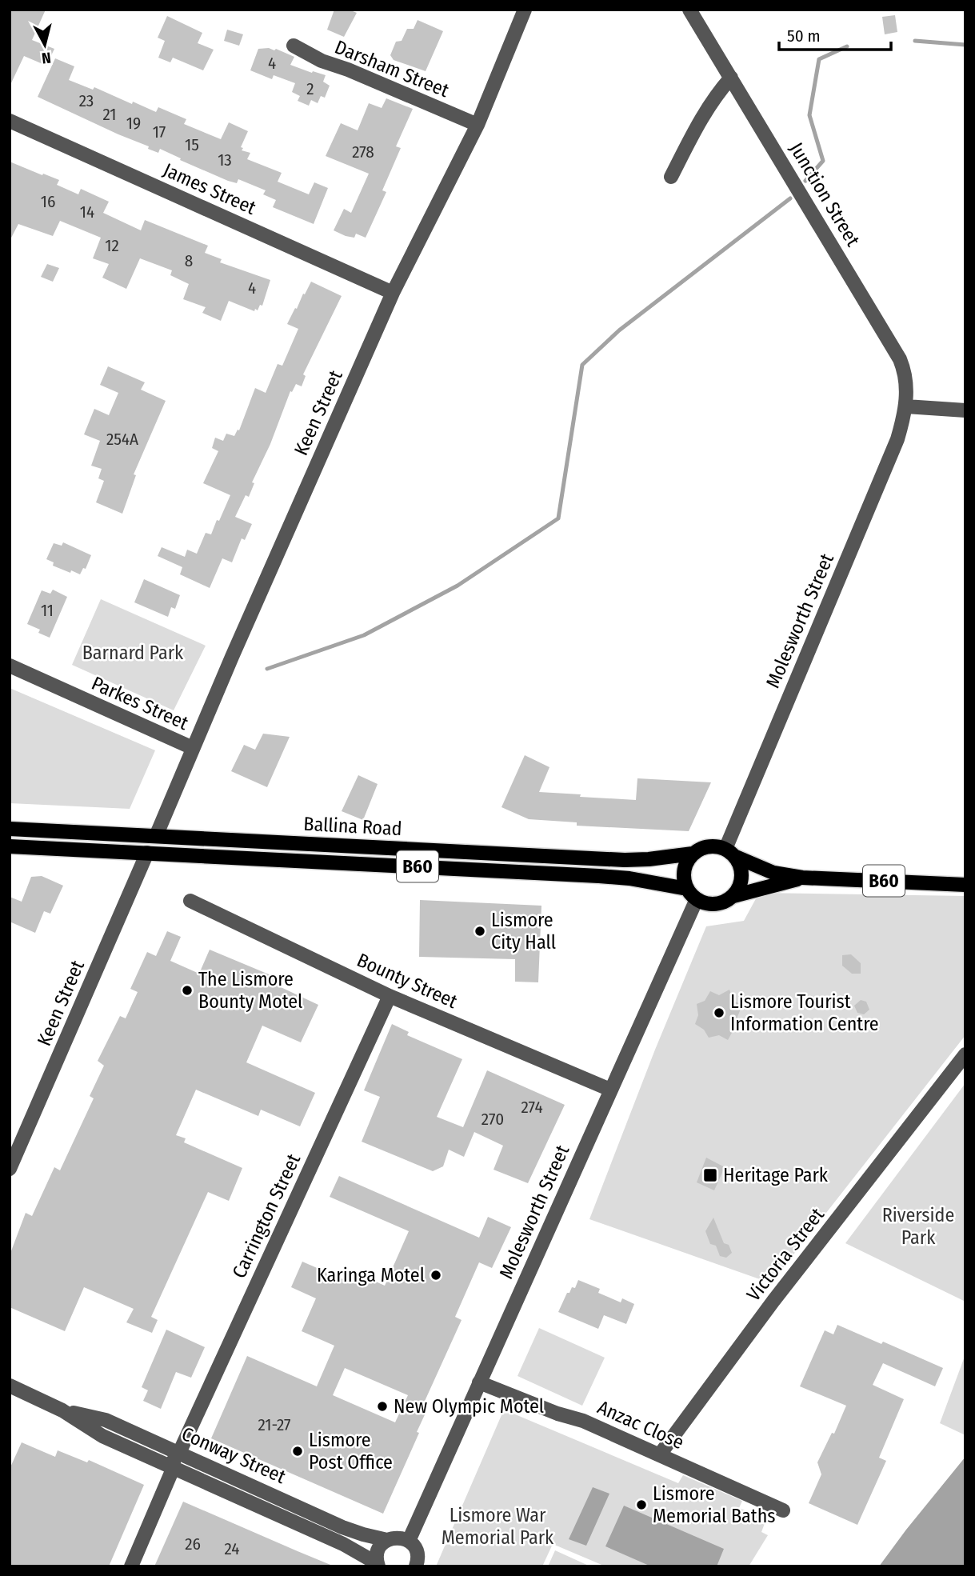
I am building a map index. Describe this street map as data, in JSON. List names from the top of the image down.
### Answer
{
  "streets": {
    "main road": ["Ballina Road", "B60"],
    "street": [
      "Darsham Street",
      "James Street",
      "Junction Street",
      "Keen Street",
      "Molesworth Street",
      "Parkes Street",
      "Bounty Street",
      "Carrington Street",
      "Victoria Street",
      "Anzac Close",
      "Conway Street"
    ]
  },
  "crossings": [
    ["Darsham Street", "Keen Street"],
    ["James Street", "Keen Street"],
    ["Junction Street", "Molesworth Street"],
    ["Keen Street", "Parkes Street"],
    ["Keen Street", "Ballina Road"],
    ["Molesworth Street", "Ballina Road"],
    ["Molesworth Street", "B60"],
    ["Molesworth Street", "Bounty Street"],
    ["Molesworth Street", "Anzac Close"],
    ["Molesworth Street", "Conway Street"],
    ["Ballina Road", "B60"],
    ["Bounty Street", "Carrington Street"],
    ["Carrington Street", "Conway Street"],
    ["Victoria Street", "Anzac Close"]
  ],
  "parks": ["Barnard Park", "Riverside Park", "Lismore War Memorial Park"],
  "places": {
    "other": [
      "Lismore City Hall",
      "The Lismore Bounty Motel",
      "Lismore Tourist Information Centre",
      "Karinga Motel",
      "New Olympic Motel",
      "Lismore Post Office",
      "Lismore Memorial Baths"
    ],
    "transit": ["Heritage Park"]
  },
  "house_numbers": [
    "4",
    "2",
    "23",
    "21",
    "19",
    "17",
    "15",
    "278",
    "13",
    "16",
    "14",
    "12",
    "8",
    "4",
    "254A",
    "11",
    "274",
    "270",
    "21-27",
    "26",
    "24"
  ],
  "scale_bar": "50 m",
  "north": "bottom"
}
